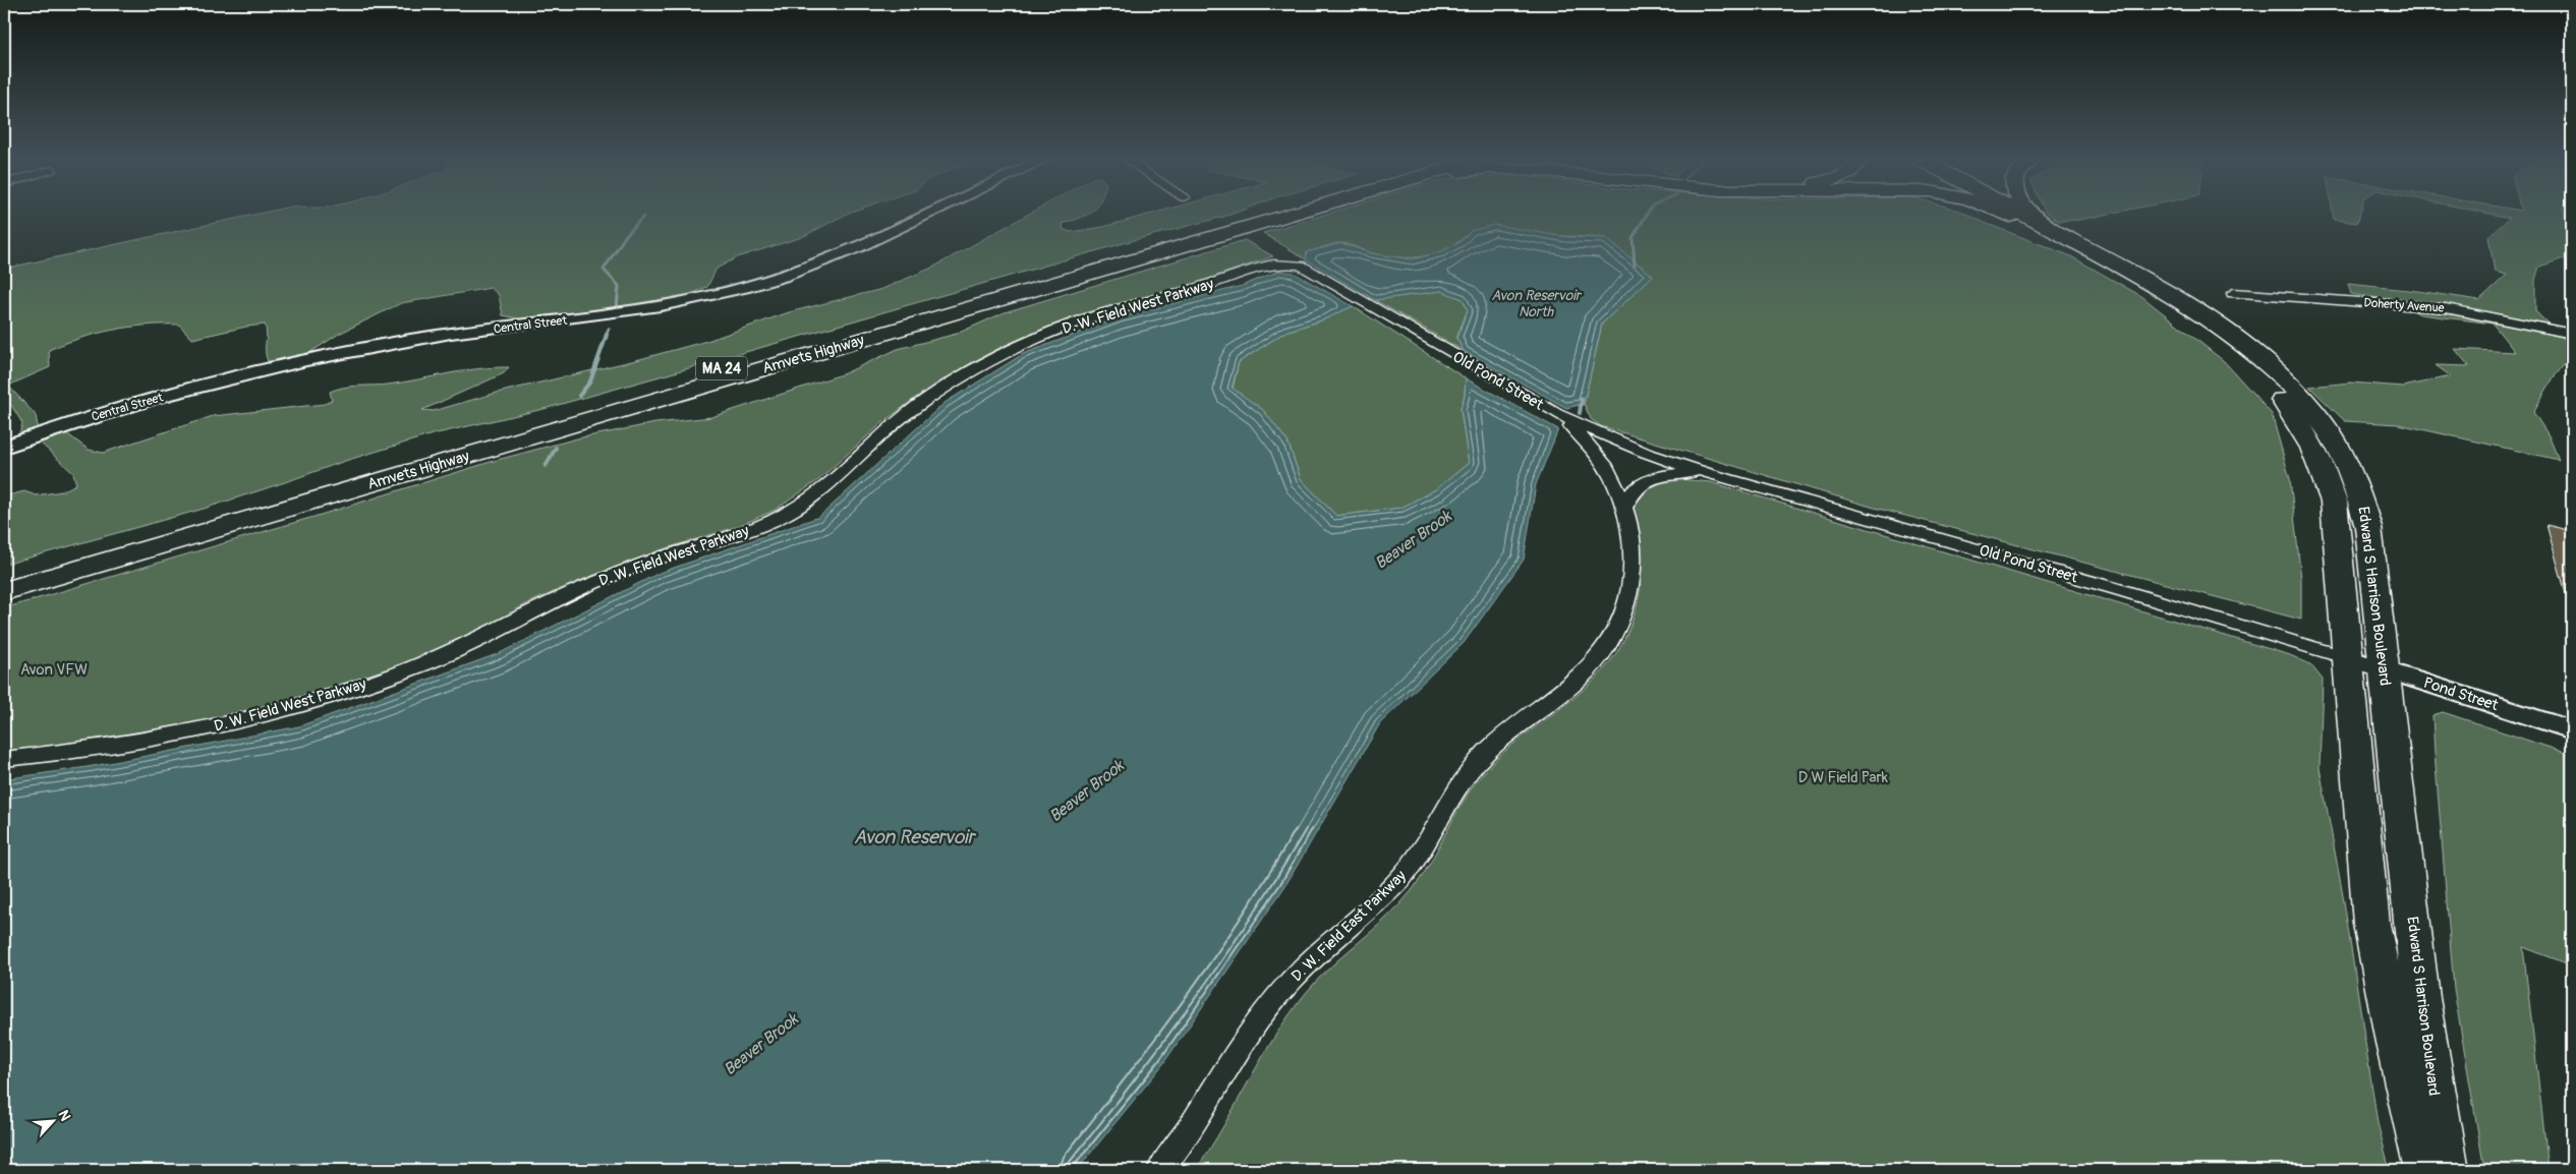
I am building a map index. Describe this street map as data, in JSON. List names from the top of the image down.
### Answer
{
  "streets": {
    "main road": ["Amvets Highway", "MA 24", "Edward S Harrison Boulevard"],
    "street": [
      "Doherty Avenue",
      "D. W. Field West Parkway",
      "Central Street",
      "Old Pond Street",
      "Pond Street",
      "D. W. Field East Parkway"
    ]
  },
  "crossings": [
    ["D. W. Field West Parkway", "Old Pond Street"],
    ["Old Pond Street", "Edward S Harrison Boulevard"],
    ["Old Pond Street", "Pond Street"],
    ["Old Pond Street", "D. W. Field East Parkway"],
    ["Edward S Harrison Boulevard", "Pond Street"]
  ],
  "water": ["Avon Reservoir North", "Beaver Brook", "Avon Reservoir"],
  "parks": ["Avon VFW", "D W Field Park"],
  "north": "top right"
}
